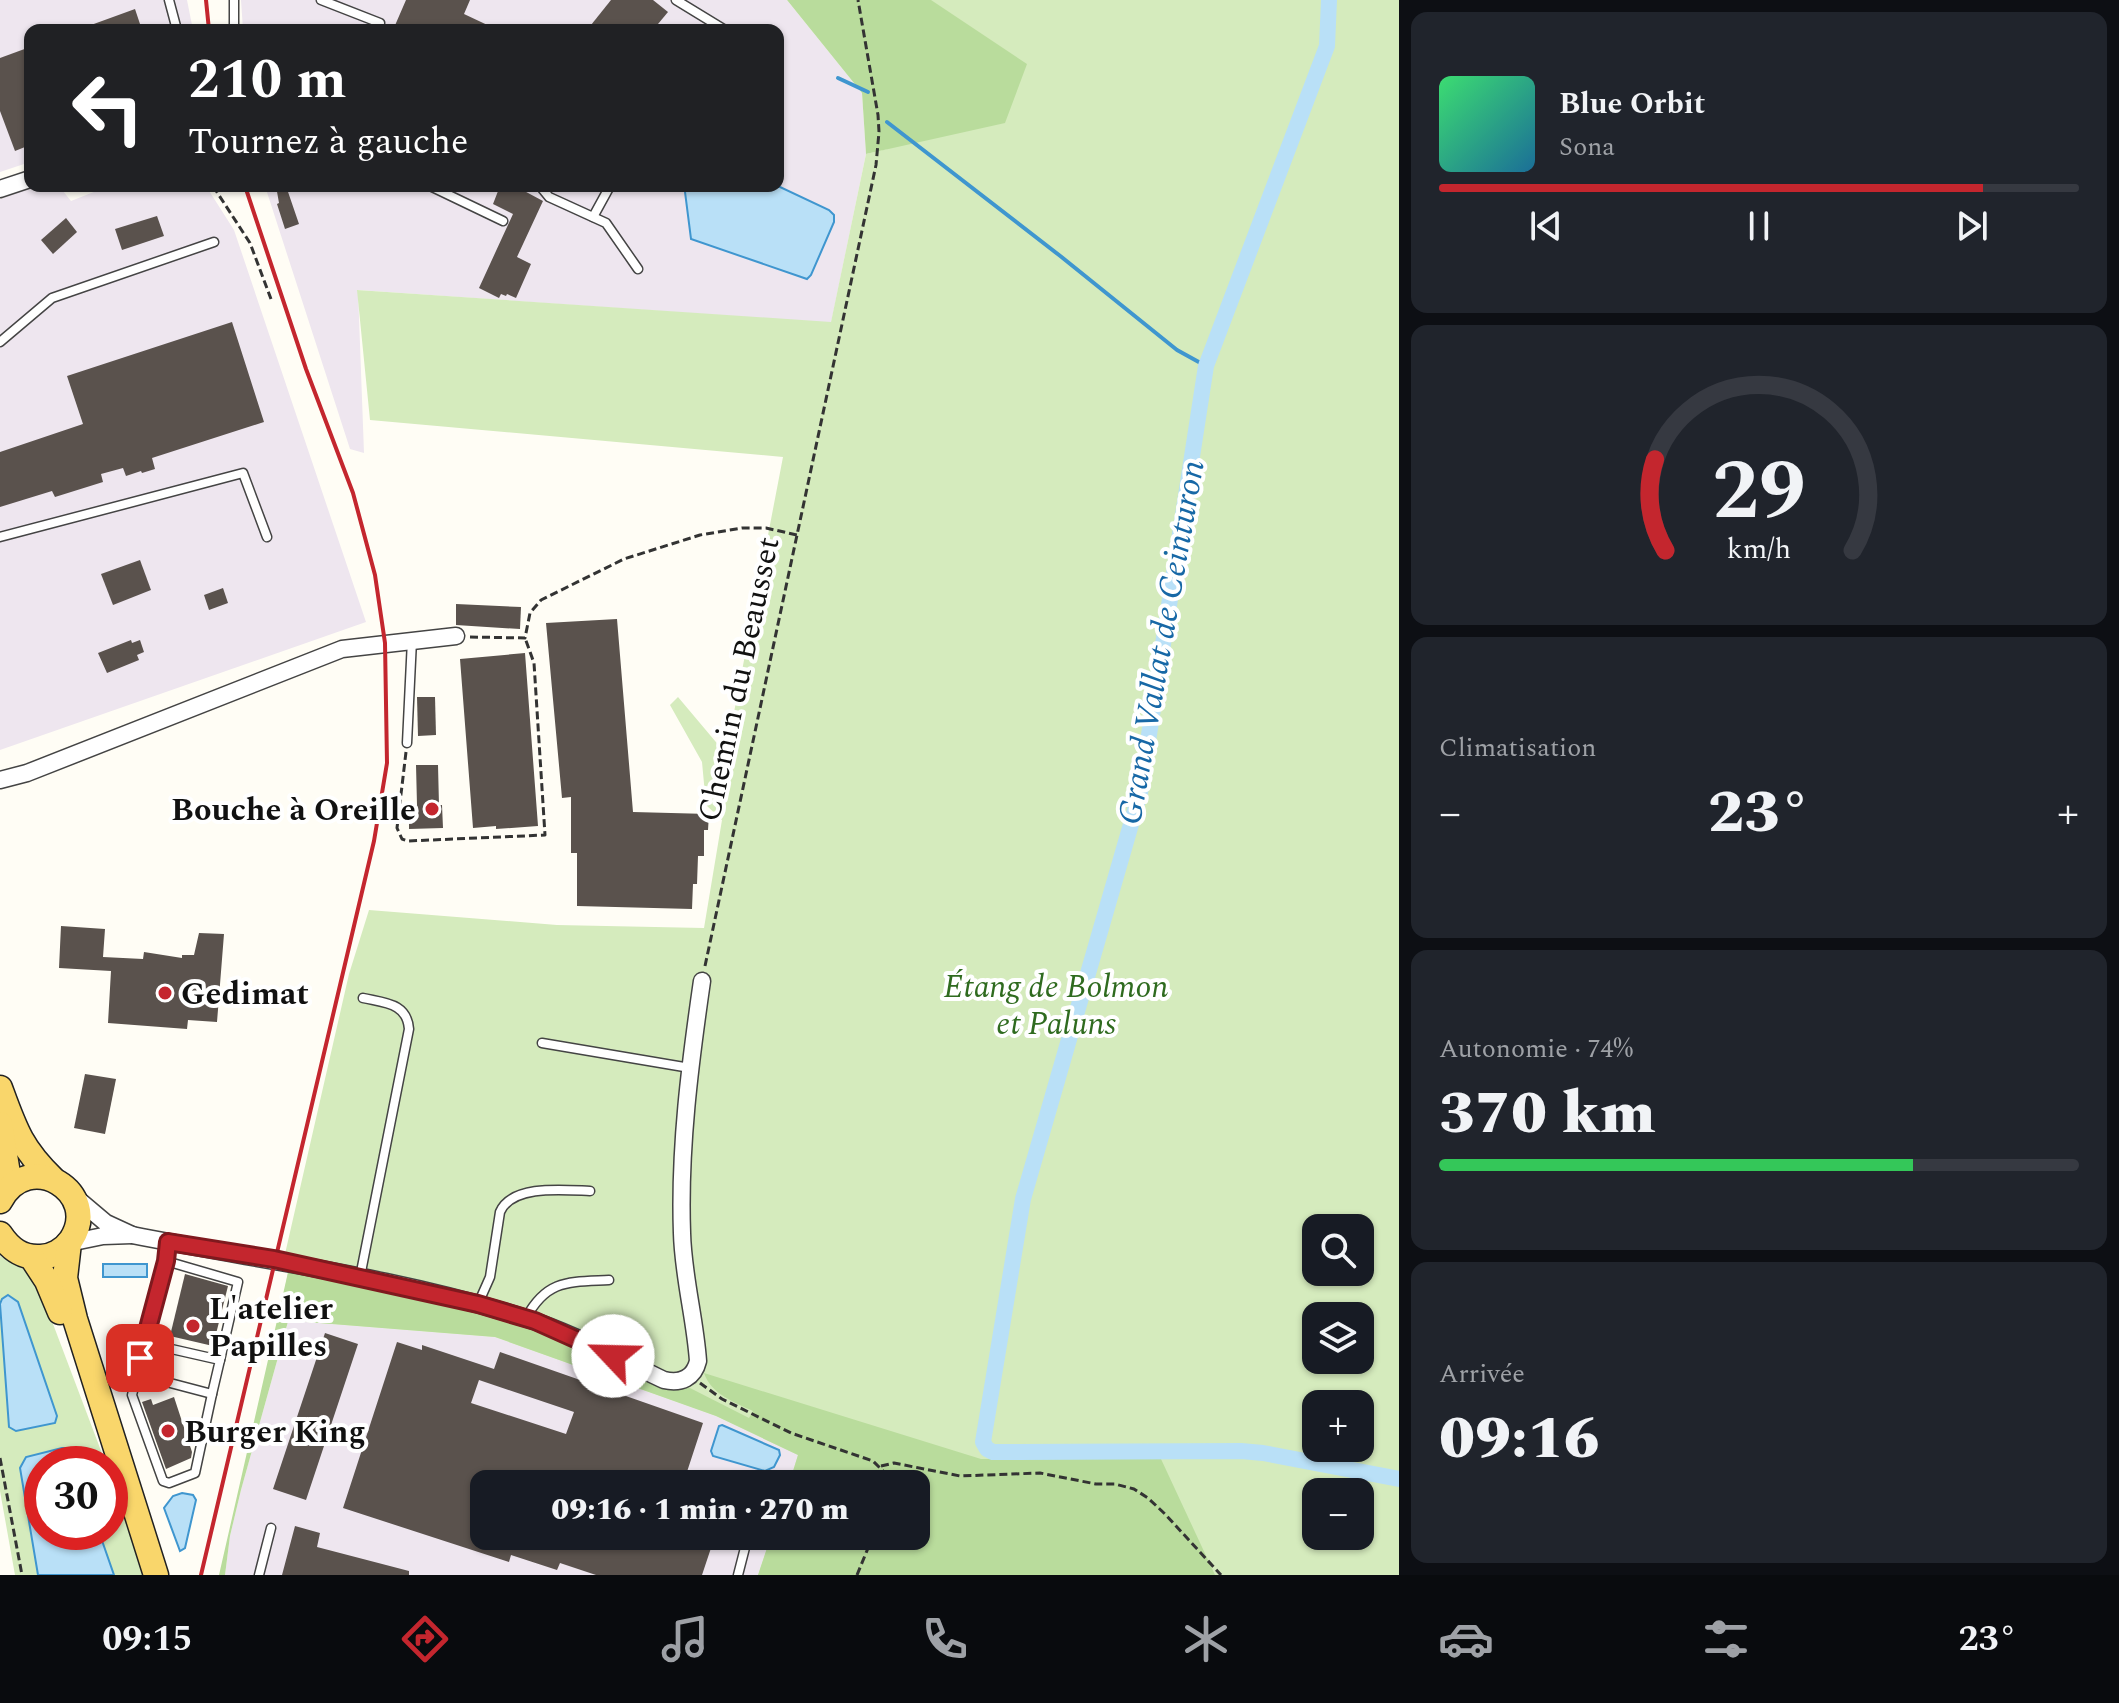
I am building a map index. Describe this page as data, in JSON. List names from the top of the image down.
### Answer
{
  "streets": {
    "path": ["Chemin du Beausset"]
  },
  "water": ["Grand Vallat de Ceinturon"],
  "parks": ["Étang de Bolmon et Paluns"],
  "places": [
    "Bouche à Oreille",
    "Gedimat",
    "L'atelier Papilles",
    "Burger King"
  ],
  "page": {
    "turn": ["210 m", "Tournez à gauche"],
    "song": ["Blue Orbit", "Sona"],
    "tile": [
      "Climatisation",
      ["Autonomie · 74%", "370 km"],
      ["Arrivée", "09:16"]
    ],
    "heat": ["−", "23°", "+"],
    "map_buttons": ["+", "−"],
    "limit": "30",
    "trip": "09:16 · 1 min · 270 m",
    "tabs": ["09:15", "23°"],
    "gauge": ["29", "km/h"]
  }
}
